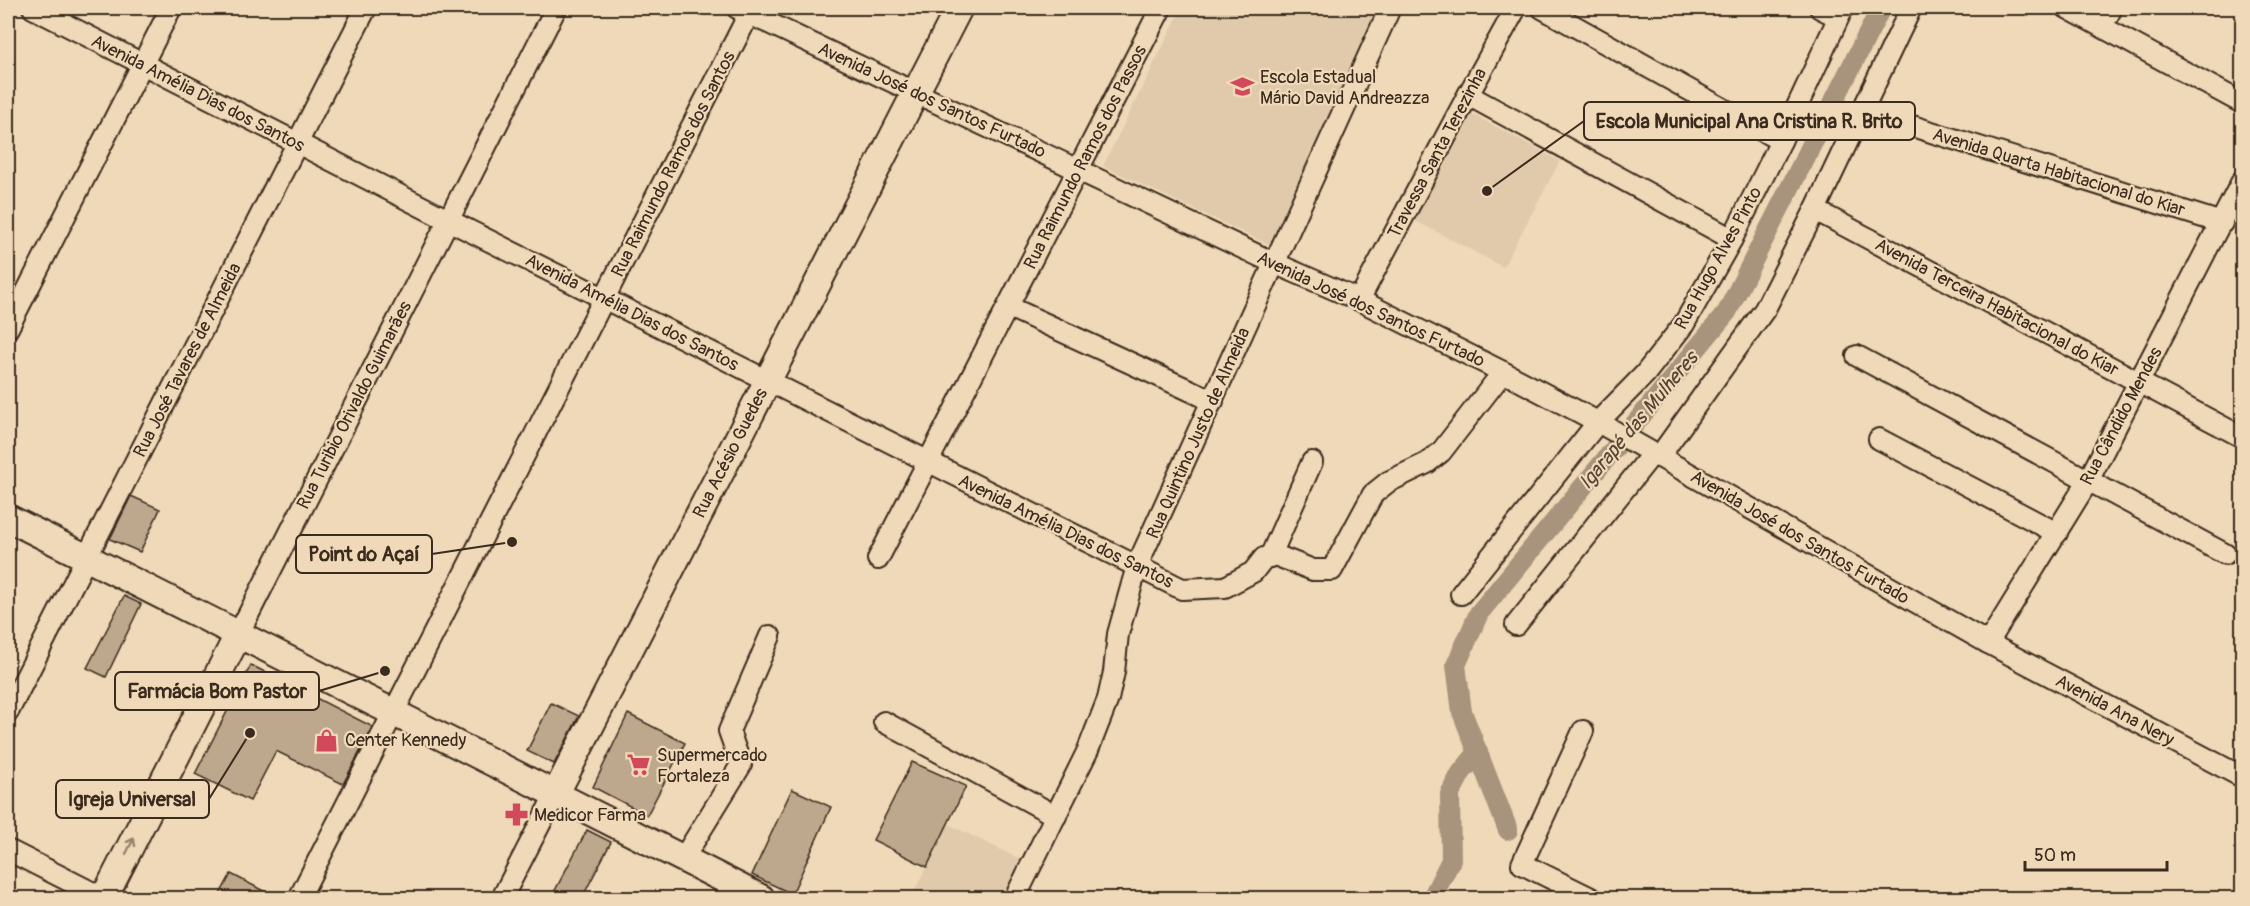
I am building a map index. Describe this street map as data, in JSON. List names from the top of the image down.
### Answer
{
  "streets": {
    "street": [
      "Avenida Amélia Dias dos Santos",
      "Avenida José dos Santos Furtado",
      "Travessa Santa Terezinha",
      "Rua Raimundo Ramos dos Passos",
      "Rua Raimundo Ramos dos Santos",
      "Avenida Quarta Habitacional do Kiar",
      "Rua Hugo Alves Pinto",
      "Avenida Terceira Habitacional do Kiar",
      "Rua José Tavares de Almeida",
      "Rua Turibio Orivaldo Guimarães",
      "Rua Cândido Mendes",
      "Rua Quintino Justo de Almeida",
      "Rua Acésio Guedes",
      "Avenida Ana Nery"
    ]
  },
  "crossings": [
    ["Avenida Amélia Dias dos Santos", "Rua Raimundo Ramos dos Passos"],
    ["Avenida Amélia Dias dos Santos", "Rua Raimundo Ramos dos Santos"],
    ["Avenida Amélia Dias dos Santos", "Rua José Tavares de Almeida"],
    ["Avenida Amélia Dias dos Santos", "Rua Turibio Orivaldo Guimarães"],
    ["Avenida Amélia Dias dos Santos", "Rua Quintino Justo de Almeida"],
    ["Avenida Amélia Dias dos Santos", "Rua Acésio Guedes"],
    ["Avenida José dos Santos Furtado", "Travessa Santa Terezinha"],
    ["Avenida José dos Santos Furtado", "Rua Raimundo Ramos dos Passos"],
    ["Avenida José dos Santos Furtado", "Rua Raimundo Ramos dos Santos"],
    ["Avenida José dos Santos Furtado", "Rua Hugo Alves Pinto"],
    ["Avenida José dos Santos Furtado", "Rua Cândido Mendes"],
    ["Avenida José dos Santos Furtado", "Rua Quintino Justo de Almeida"],
    ["Avenida José dos Santos Furtado", "Rua Acésio Guedes"],
    ["Avenida José dos Santos Furtado", "Avenida Ana Nery"],
    ["Avenida Quarta Habitacional do Kiar", "Rua Cândido Mendes"],
    ["Avenida Terceira Habitacional do Kiar", "Rua Cândido Mendes"],
    ["Rua Cândido Mendes", "Avenida Ana Nery"]
  ],
  "water": ["Igarapé das Mulheres"],
  "places": {
    "school or university": ["Escola Estadual Mário David Andreazza"],
    "other": [
      "Escola Municipal Ana Cristina R. Brito",
      "Point do Açaí",
      "Farmácia Bom Pastor",
      "Igreja Universal"
    ],
    "shop": ["Center Kennedy"],
    "supermarket": ["Supermercado Fortaleza"],
    "pharmacy": ["Medicor Farma"]
  },
  "scale_bar": "50 m"
}
